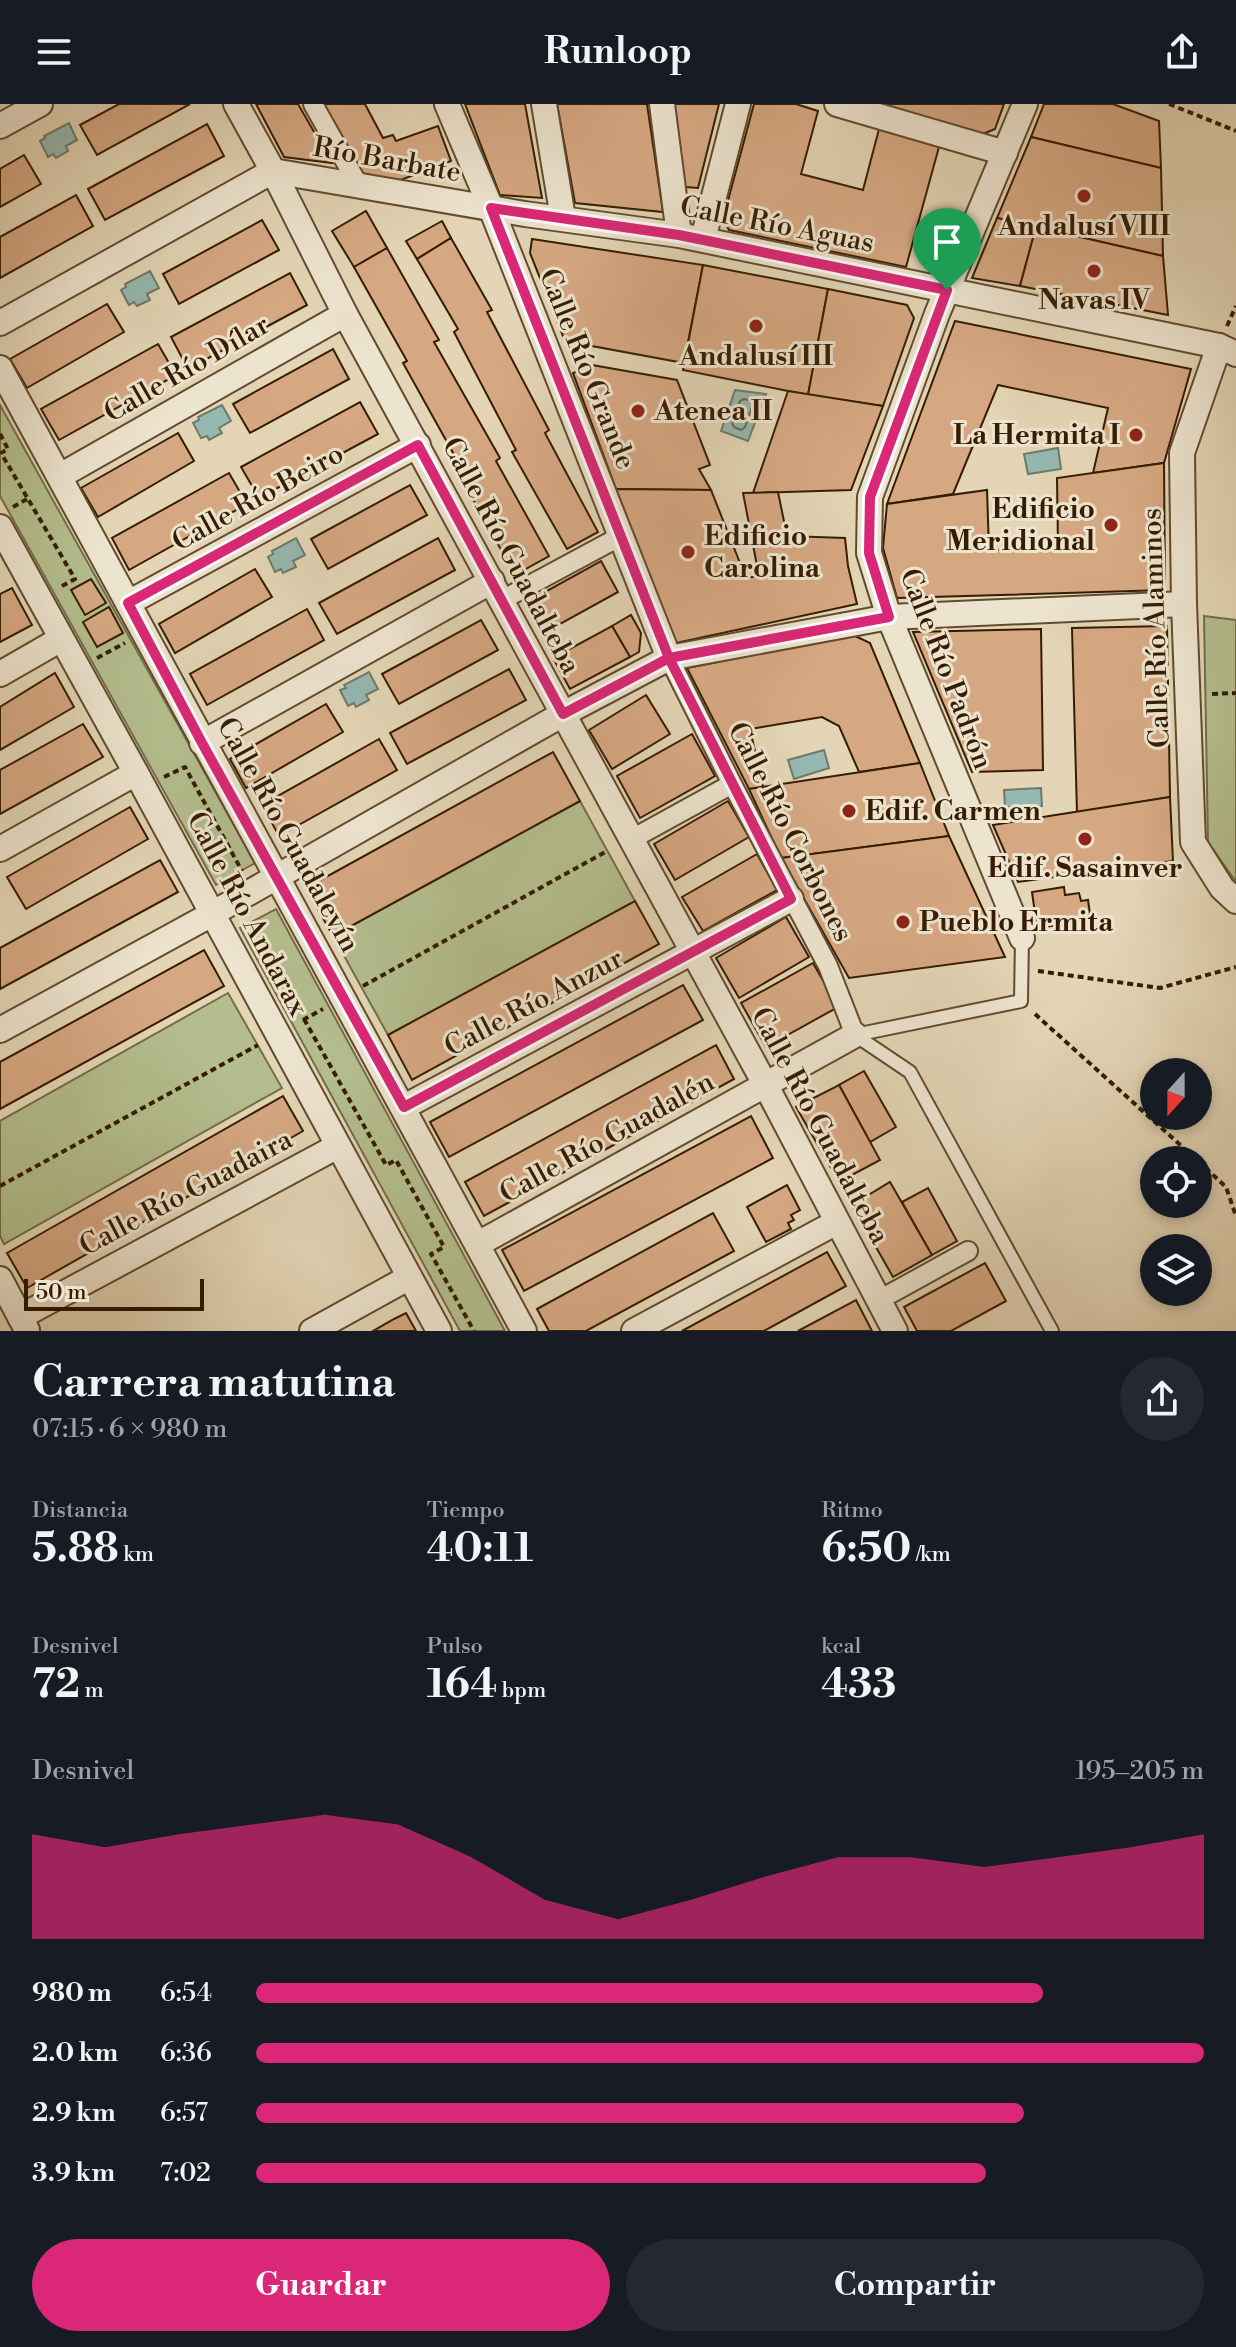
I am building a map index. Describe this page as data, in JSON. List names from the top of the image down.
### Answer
{
  "streets": {
    "street": [
      "Río Barbate",
      "Calle Río Aguas",
      "Calle Río Dílar",
      "Calle Río Grande",
      "Calle Río Beiro",
      "Calle Río Guadalteba",
      "Calle Río Alaminos",
      "Calle Río Padrón",
      "Calle Río Corbones",
      "Calle Río Guadalevín",
      "Calle Río Andarax",
      "Calle Río Anzur",
      "Calle Río Guadalén",
      "Calle Río Guadaira"
    ]
  },
  "crossings": [
    ["Río Barbate", "Calle Río Aguas"],
    ["Río Barbate", "Calle Río Grande"],
    ["Río Barbate", "Calle Río Guadalteba"],
    ["Calle Río Aguas", "Calle Río Grande"],
    ["Calle Río Aguas", "Calle Río Alaminos"],
    ["Calle Río Aguas", "Calle Río Padrón"],
    ["Calle Río Dílar", "Calle Río Guadalteba"],
    ["Calle Río Dílar", "Calle Río Guadalevín"],
    ["Calle Río Grande", "Calle Río Corbones"],
    ["Calle Río Beiro", "Calle Río Guadalteba"],
    ["Calle Río Beiro", "Calle Río Guadalevín"],
    ["Calle Río Guadalteba", "Calle Río Anzur"],
    ["Calle Río Guadalteba", "Calle Río Guadalén"],
    ["Calle Río Corbones", "Calle Río Anzur"],
    ["Calle Río Corbones", "Calle Río Guadalén"],
    ["Calle Río Guadalevín", "Calle Río Anzur"],
    ["Calle Río Guadalevín", "Calle Río Guadalén"],
    ["Calle Río Andarax", "Calle Río Guadaira"]
  ],
  "places": [
    "Andalusí VIII",
    "Navas IV",
    "Andalusí III",
    "Atenea II",
    "La Hermita I",
    "Edificio Meridional",
    "Edificio Carolina",
    "Edif. Carmen",
    "Edif. Sasainver",
    "Pueblo Ermita"
  ],
  "scale_bar": "50 m",
  "north": "bottom",
  "page": {
    "header": "Runloop",
    "scale": "50 m",
    "heading": ["Carrera matutina", "07:15 · 6 × 980 m"],
    "stats": [
      ["Distancia", "5.88 km"],
      ["Tiempo", "40:11"],
      ["Ritmo", "6:50 /km"],
      ["Desnivel", "72 m"],
      ["Pulso", "164 bpm"],
      ["kcal", "433"]
    ],
    "chart": ["Desnivel", "195–205 m"],
    "list": [
      {
        "name": "980 m",
        "note": "6:54"
      },
      {
        "name": "2.0 km",
        "note": "6:36"
      },
      {
        "name": "2.9 km",
        "note": "6:57"
      },
      {
        "name": "3.9 km",
        "note": "7:02"
      }
    ],
    "buttons": ["Guardar", "Compartir"]
  }
}
